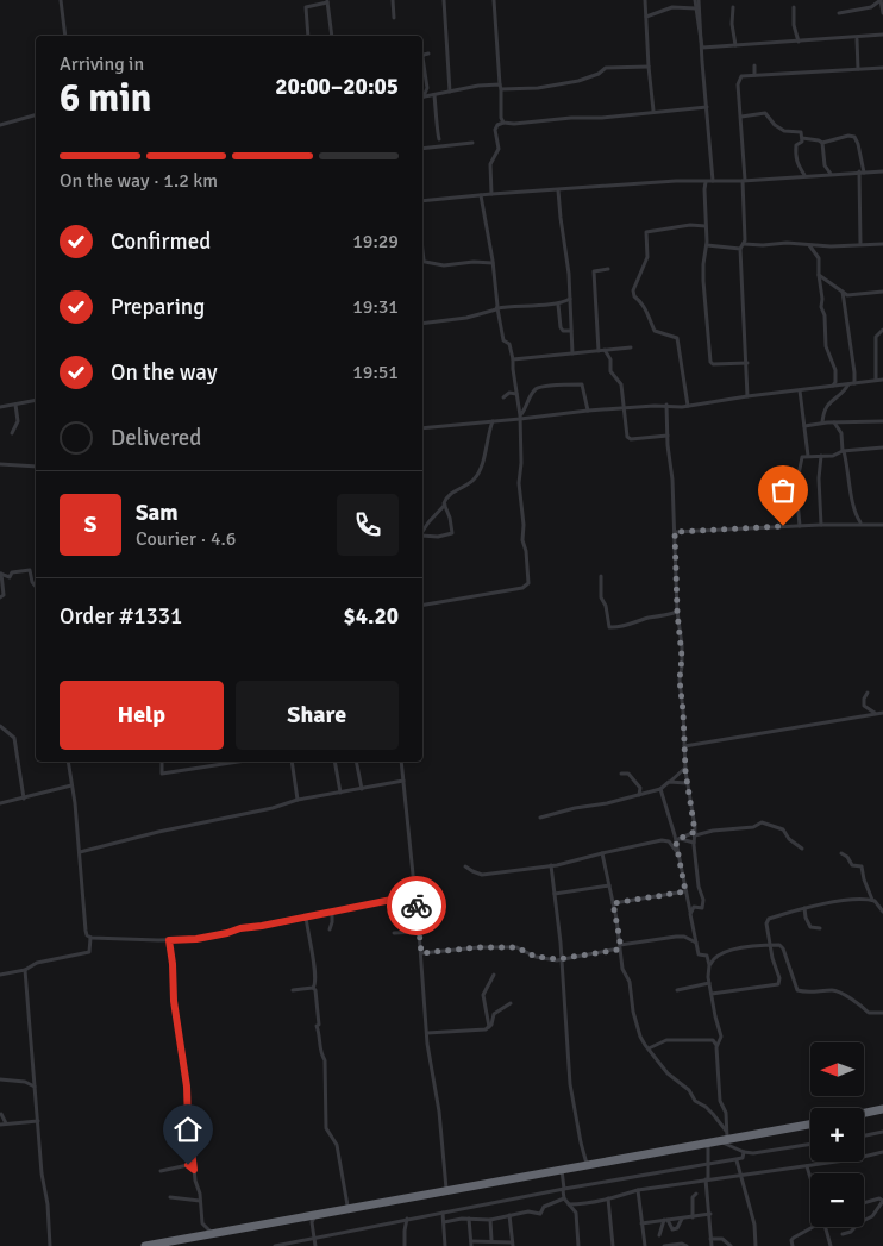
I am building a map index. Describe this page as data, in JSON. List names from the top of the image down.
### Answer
{
  "north": "left",
  "page": {
    "heading": ["6 min", "Arriving in", "20:00–20:05"],
    "panel": [
      "Sam",
      "Courier · 4.6",
      "Order #1331",
      "$4.20"
    ],
    "bar": "On the way · 1.2 km",
    "list": [
      ["Confirmed", "19:29"],
      ["Preparing", "19:31"],
      ["On the way", "19:51"],
      "Delivered"
    ],
    "round": "S",
    "buttons": ["Help", "Share"],
    "map_buttons": ["+", "−"]
  }
}
